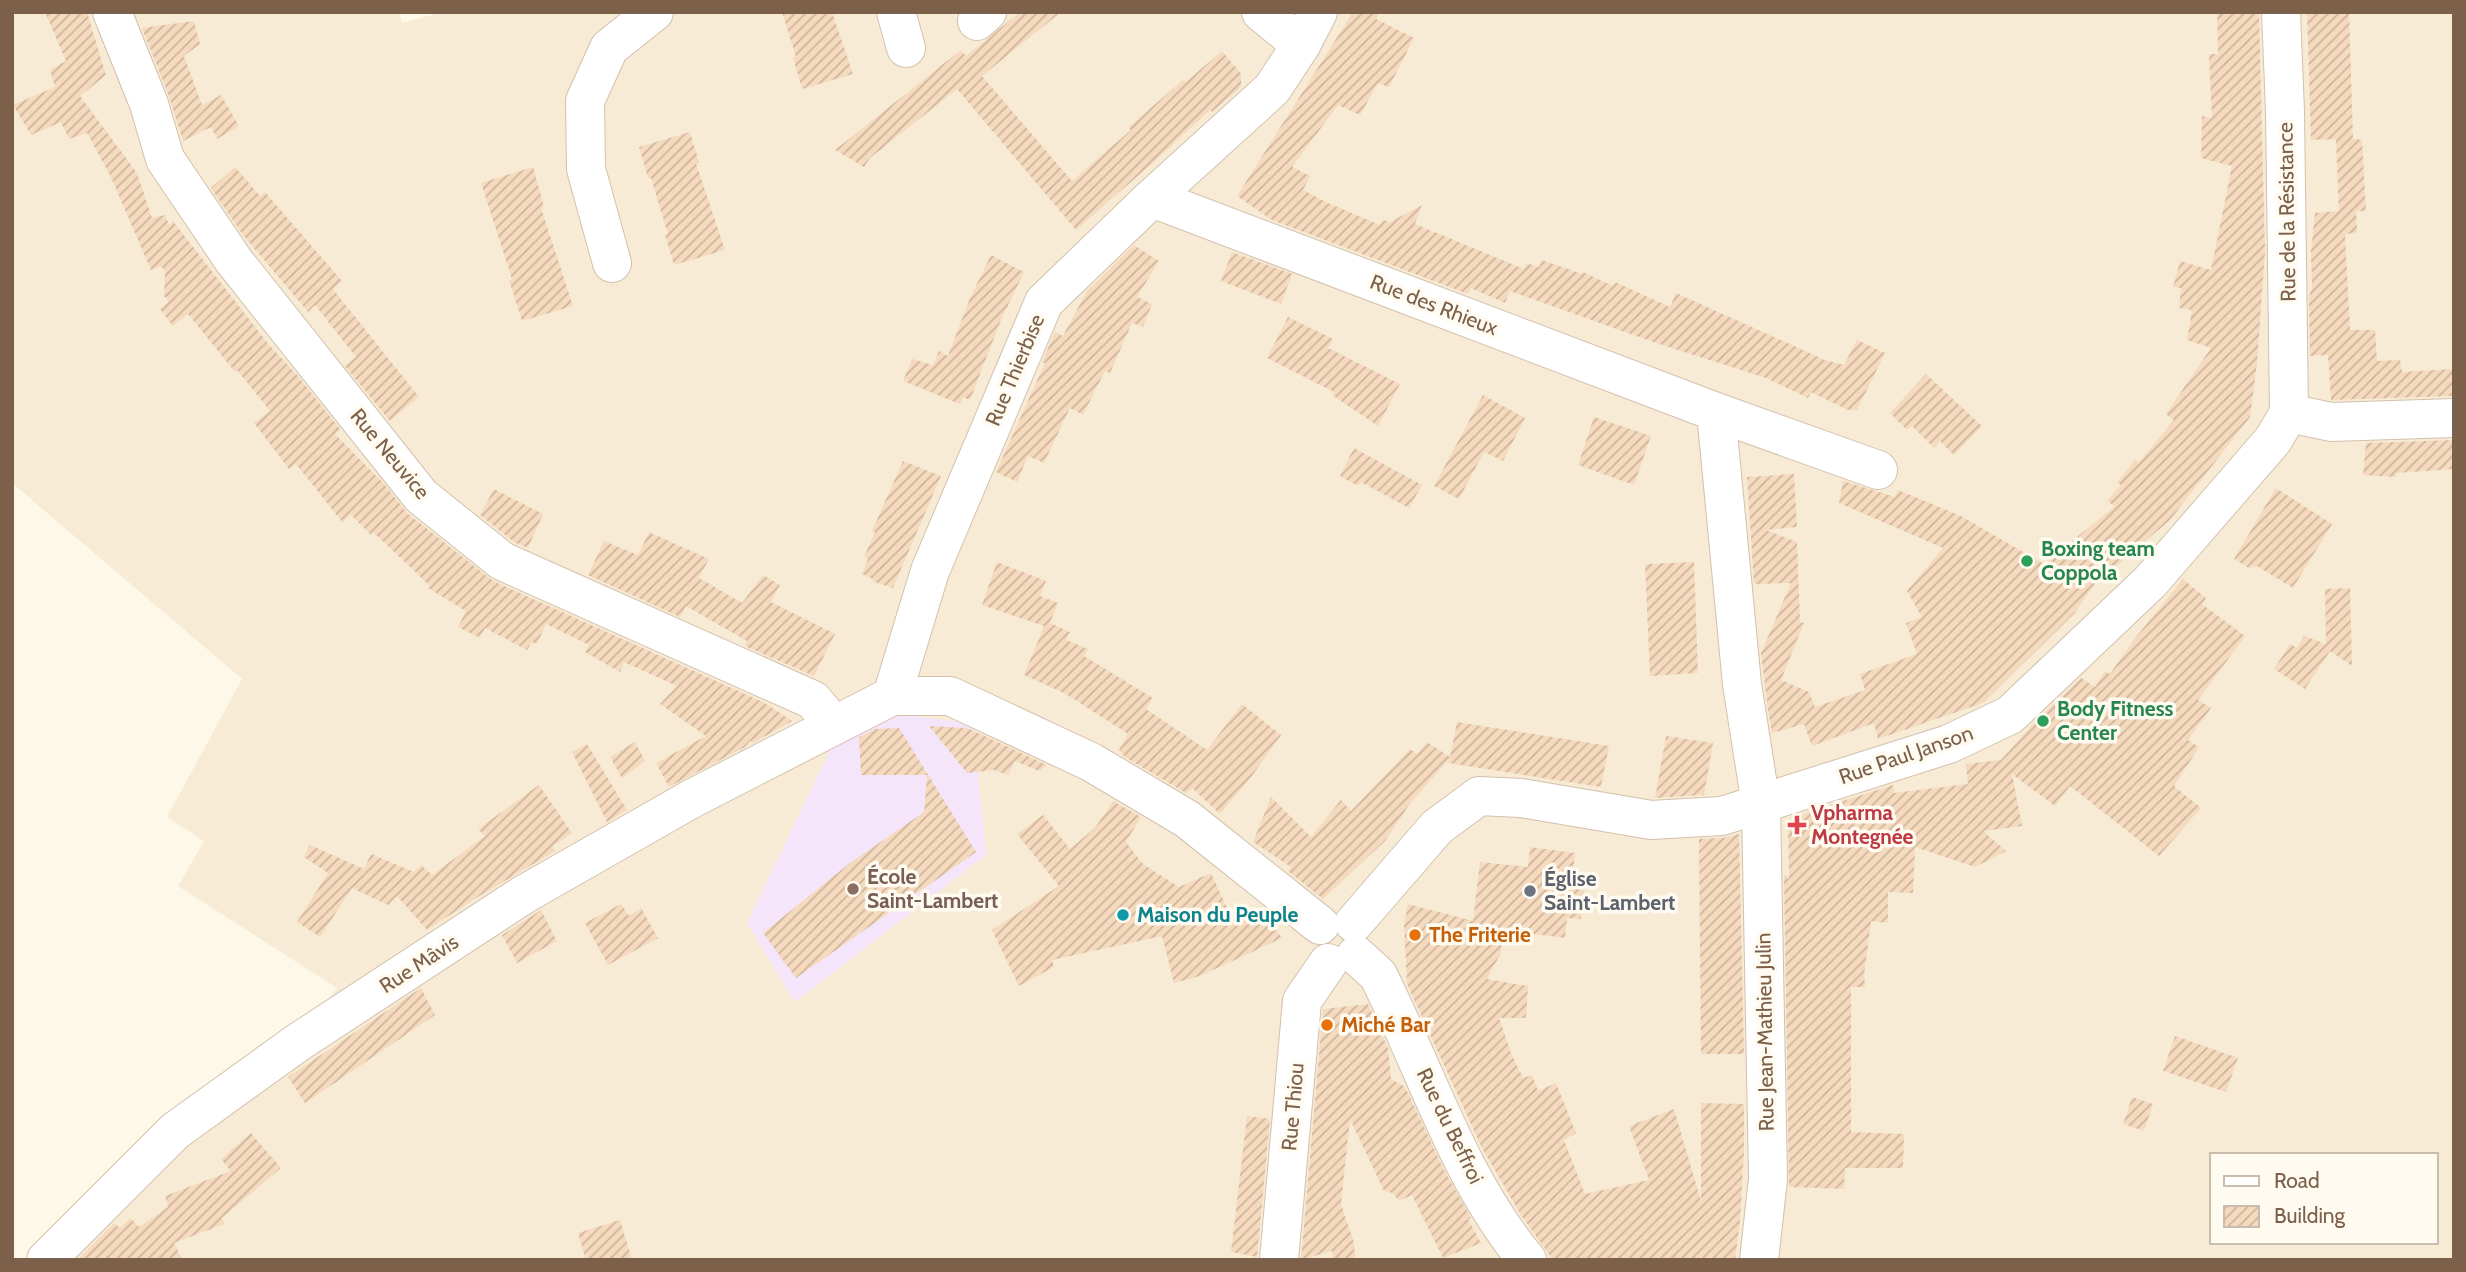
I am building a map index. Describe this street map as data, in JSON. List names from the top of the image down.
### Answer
{
  "streets": {
    "street": [
      "Rue de la Résistance",
      "Rue des Rhieux",
      "Rue Thierbise",
      "Rue Neuvice",
      "Rue Paul Janson",
      "Rue Mâvis",
      "Rue Jean-Mathieu Julin",
      "Rue Thiou",
      "Rue du Beffroi"
    ]
  },
  "crossings": [
    ["Rue de la Résistance", "Rue Paul Janson"],
    ["Rue des Rhieux", "Rue Thierbise"],
    ["Rue Neuvice", "Rue Mâvis"],
    ["Rue Paul Janson", "Rue Jean-Mathieu Julin"],
    ["Rue Paul Janson", "Rue Thiou"],
    ["Rue Thiou", "Rue du Beffroi"]
  ],
  "places": {
    "other": [
      "Boxing team Coppola",
      "Body Fitness Center",
      "École Saint-Lambert",
      "Église Saint-Lambert",
      "Maison du Peuple",
      "The Friterie",
      "Miché Bar"
    ],
    "health": ["Vpharma Montegnée"]
  },
  "legend": ["Road", "Building"]
}
